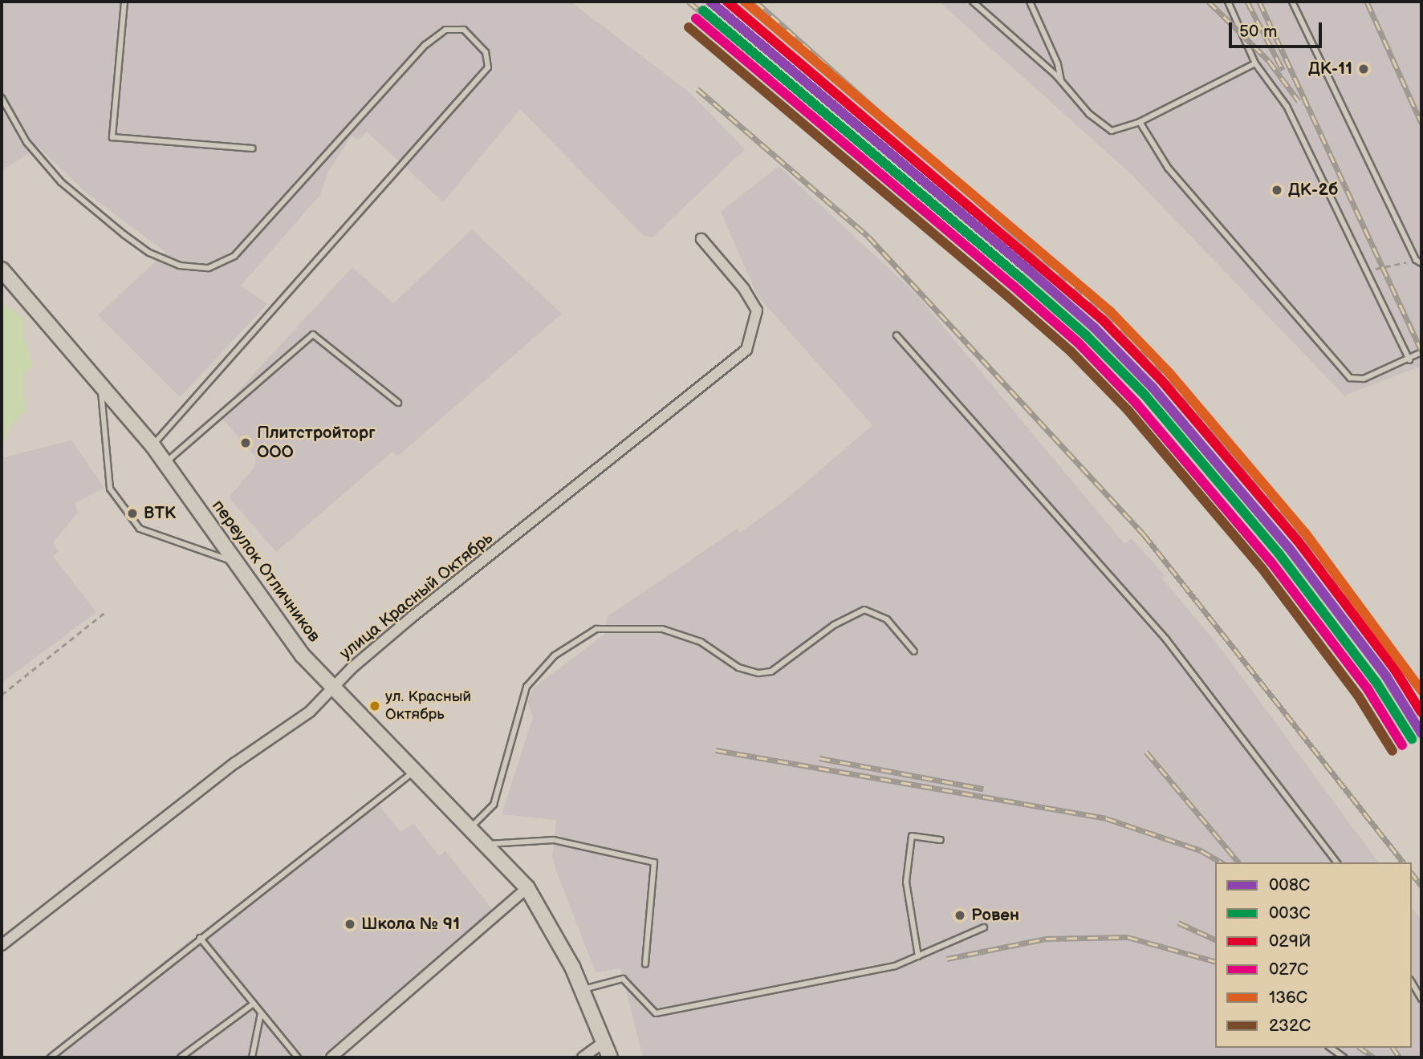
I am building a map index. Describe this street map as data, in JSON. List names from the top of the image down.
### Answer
{
  "streets": {
    "main road": ["переулок Отличников"],
    "street": ["улица Красный Октябрь"]
  },
  "crossings": [
    ["переулок Отличников", "улица Красный Октябрь"]
  ],
  "places": [
    "ДК-11",
    "ДК-2б",
    "Плитстройторг ООО",
    "ВТК",
    "ул. Красный Октябрь",
    "Ровен",
    "Школа № 91"
  ],
  "lines": [
    "transit line 008С",
    "transit line 029Й",
    "transit line 136С",
    "transit line 003С",
    "transit line 027С",
    "transit line 232C"
  ],
  "legend": [
    "008С",
    "003С",
    "029Й",
    "027С",
    "136С",
    "232C"
  ],
  "scale_bar": "50 m"
}
